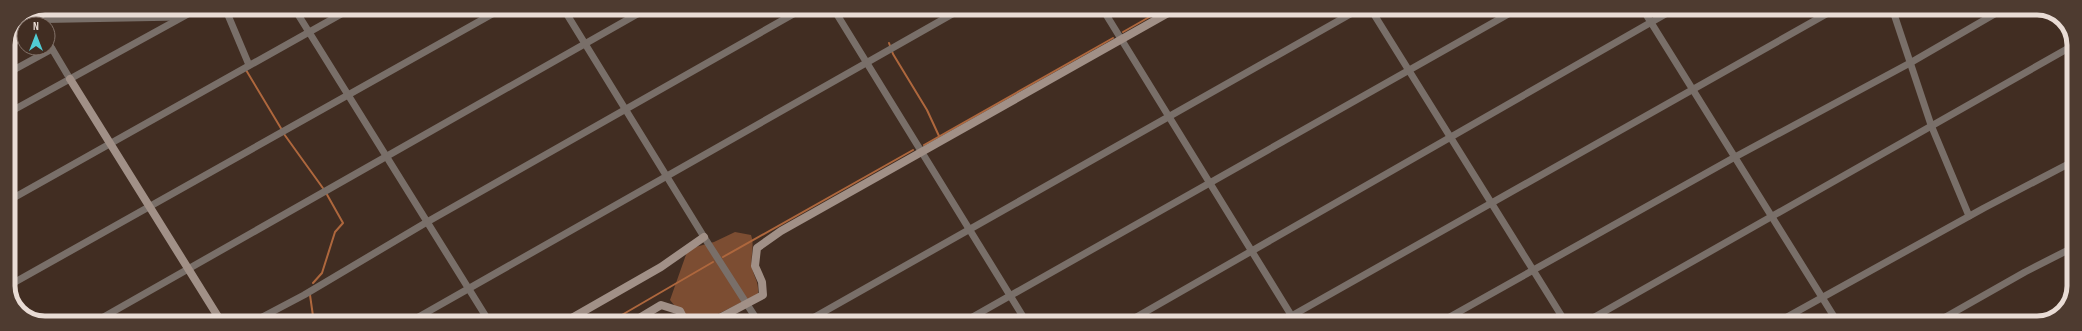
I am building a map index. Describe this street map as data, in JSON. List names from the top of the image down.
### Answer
{
  "north": "top"
}
